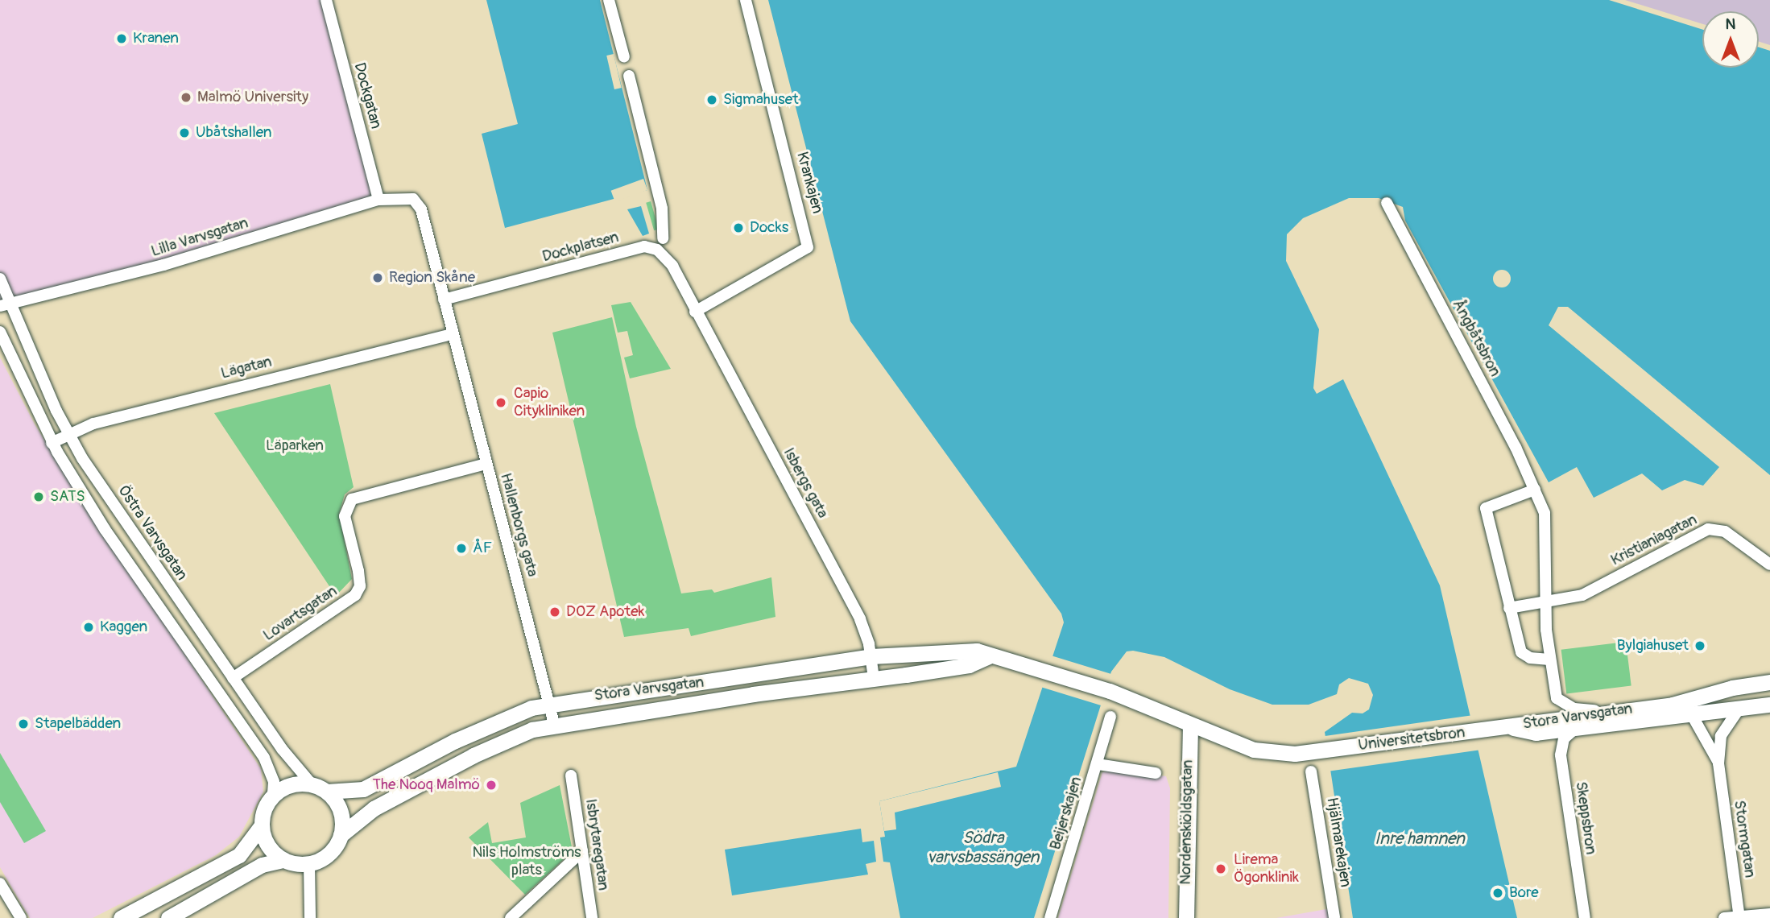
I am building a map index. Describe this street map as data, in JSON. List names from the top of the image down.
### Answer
{
  "streets": {
    "street": [
      "Dockgatan",
      "Krankajen",
      "Lilla Varvsgatan",
      "Dockplatsen",
      "Ångbåtsbron",
      "Lägatan",
      "Isbergs gata",
      "Hallenborgs gata",
      "Östra Varvsgatan",
      "Kristianiagatan",
      "Lovartsgatan",
      "Stora Varvsgatan",
      "Universitetsbron",
      "Beijerskajen",
      "Skeppsbron",
      "Nordenskiöldsgatan",
      "Stormgatan",
      "Hjälmarekajen",
      "Isbrytaregatan"
    ]
  },
  "crossings": [
    ["Dockgatan", "Lilla Varvsgatan"],
    ["Krankajen", "Dockplatsen"],
    ["Krankajen", "Isbergs gata"],
    ["Lilla Varvsgatan", "Dockplatsen"],
    ["Lilla Varvsgatan", "Östra Varvsgatan"],
    ["Dockplatsen", "Isbergs gata"],
    ["Ångbåtsbron", "Kristianiagatan"],
    ["Ångbåtsbron", "Stora Varvsgatan"],
    ["Lägatan", "Hallenborgs gata"],
    ["Lägatan", "Östra Varvsgatan"],
    ["Isbergs gata", "Stora Varvsgatan"],
    ["Hallenborgs gata", "Lovartsgatan"],
    ["Hallenborgs gata", "Stora Varvsgatan"],
    ["Östra Varvsgatan", "Lovartsgatan"],
    ["Östra Varvsgatan", "Stora Varvsgatan"],
    ["Stora Varvsgatan", "Universitetsbron"],
    ["Stora Varvsgatan", "Skeppsbron"],
    ["Stora Varvsgatan", "Nordenskiöldsgatan"],
    ["Stora Varvsgatan", "Stormgatan"],
    ["Universitetsbron", "Nordenskiöldsgatan"]
  ],
  "water": ["Södra varvsbassängen", "Inre hamnen"],
  "parks": ["Läparken", "Nils Holmströms plats"],
  "places": [
    "Kranen",
    "Malmö University",
    "Sigmahuset",
    "Ubåtshallen",
    "Docks",
    "Region Skåne",
    "Capio Citykliniken",
    "SATS",
    "ÅF",
    "DOZ Apotek",
    "Kaggen",
    "Bylgiahuset",
    "Stapelbädden",
    "The Nooq Malmö",
    "Lirema Ögonklinik",
    "Bore"
  ],
  "north": "top"
}
